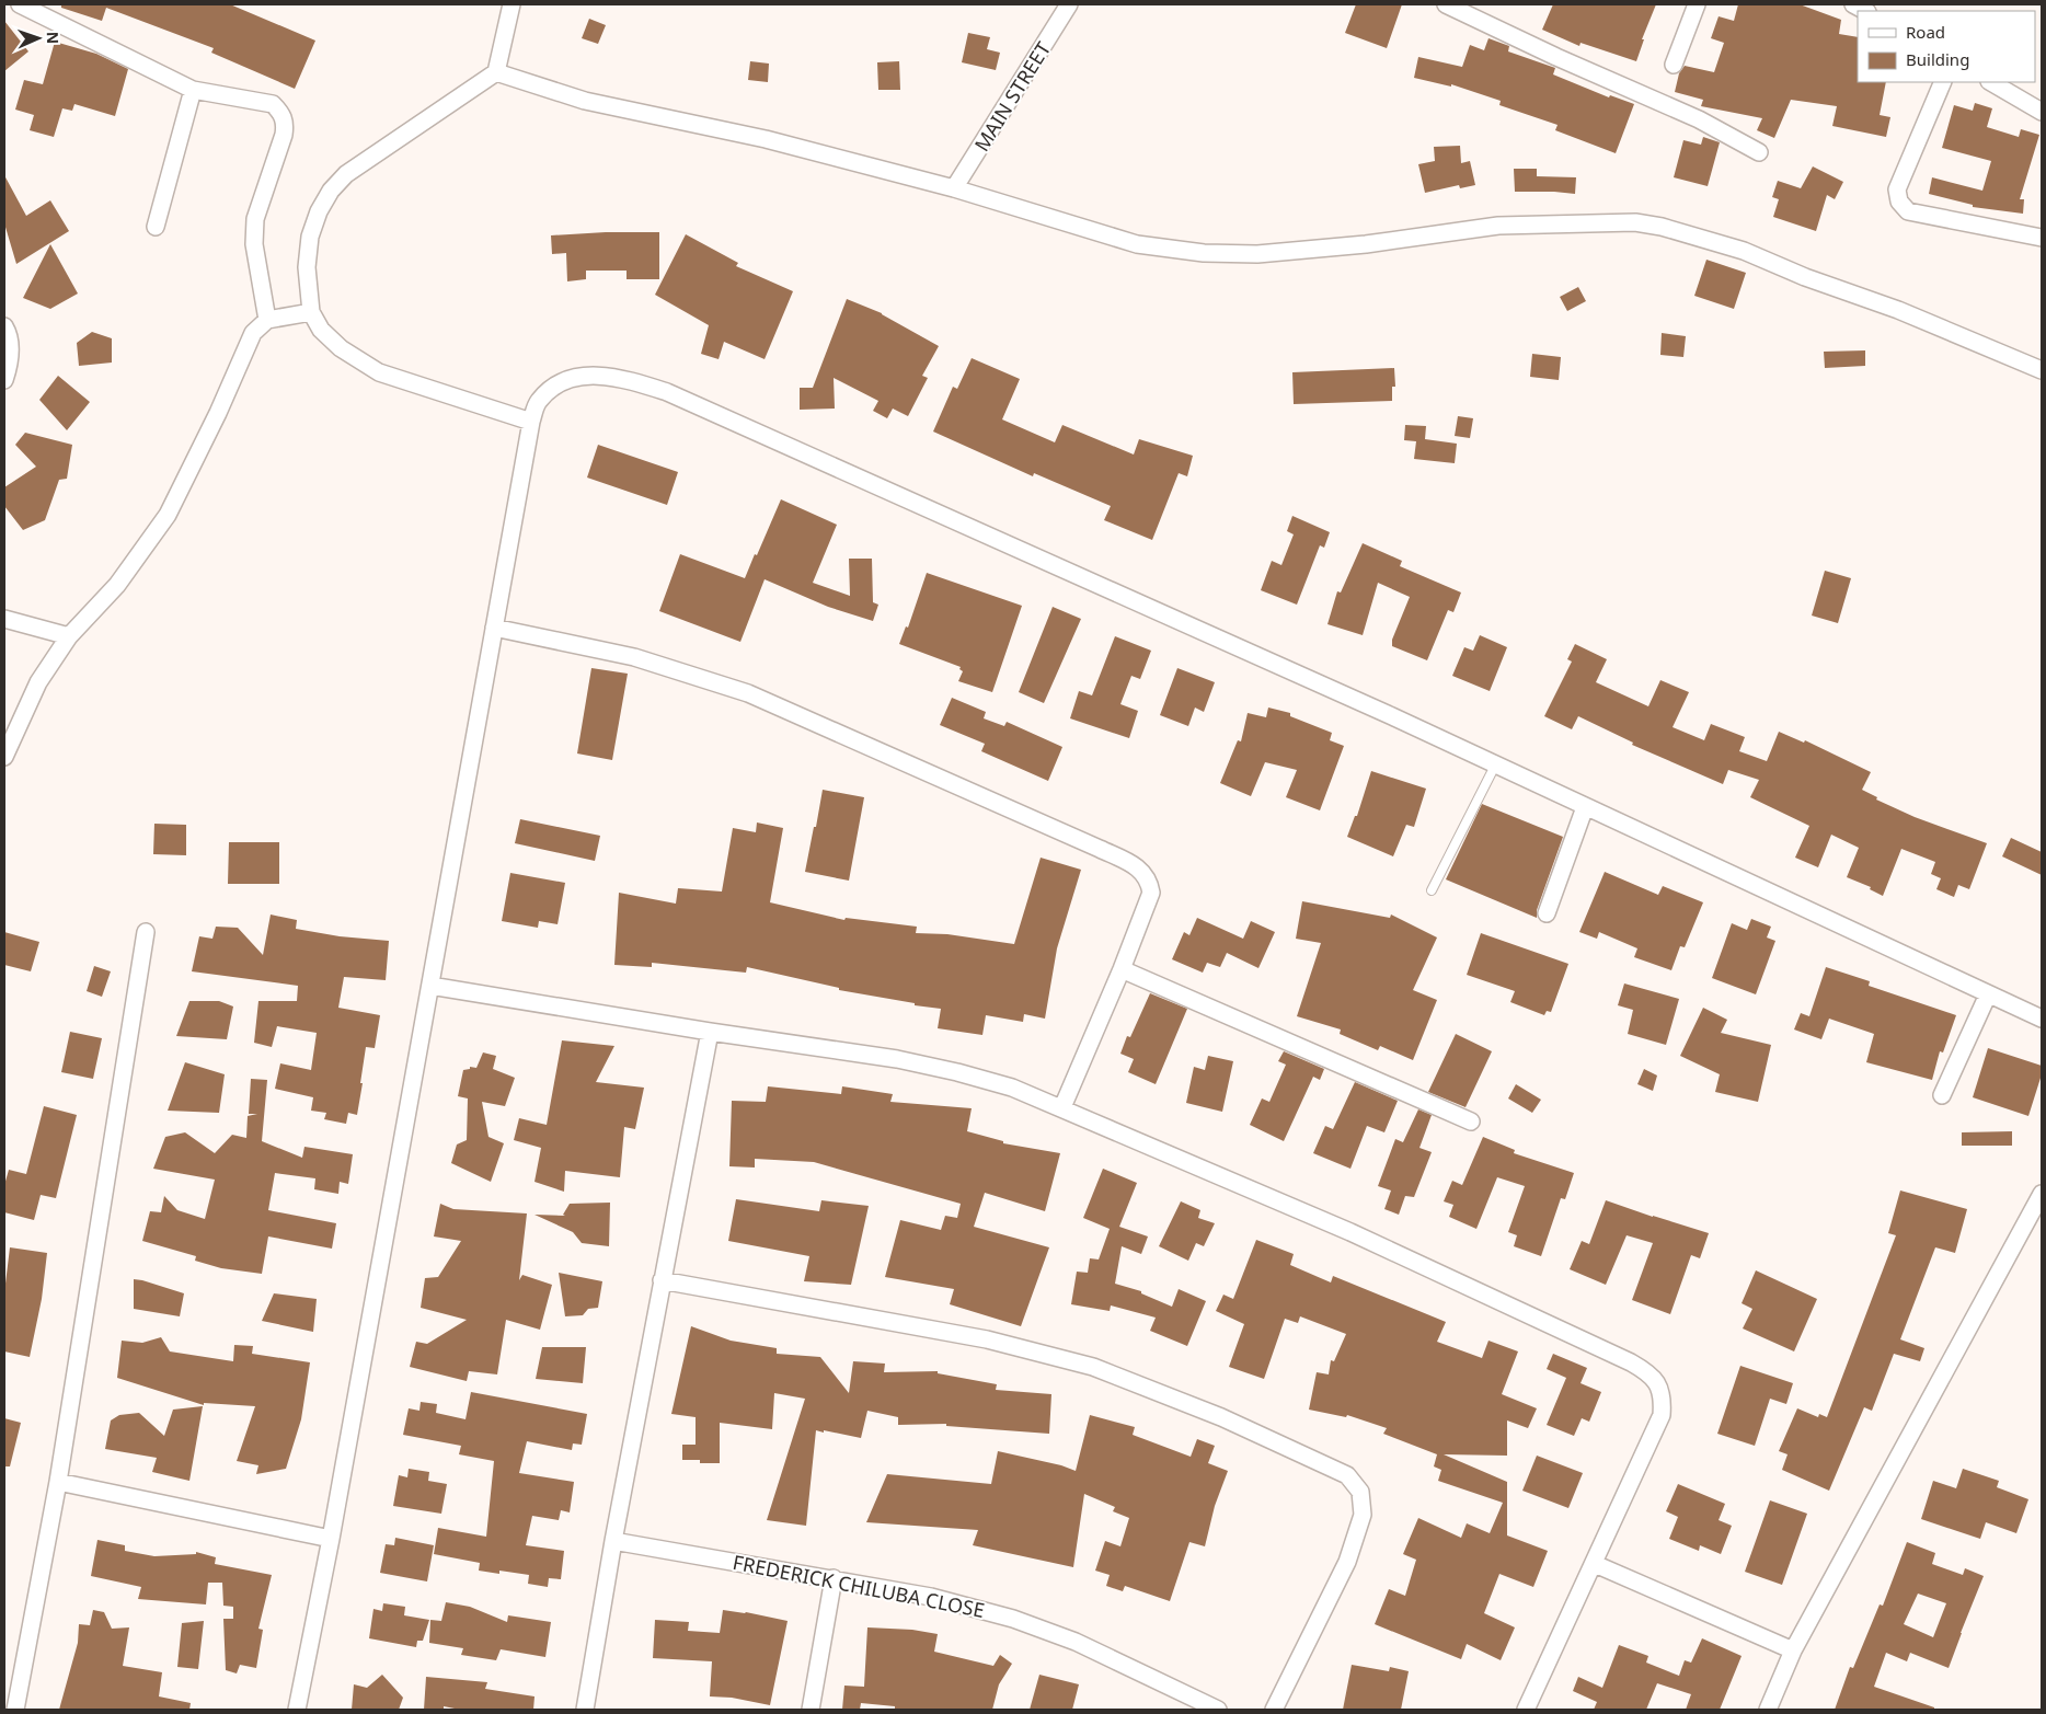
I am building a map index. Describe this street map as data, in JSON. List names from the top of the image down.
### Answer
{
  "streets": {
    "street": ["MAIN STREET", "FREDERICK CHILUBA CLOSE"]
  },
  "legend": ["Road", "Building"],
  "north": "right"
}
